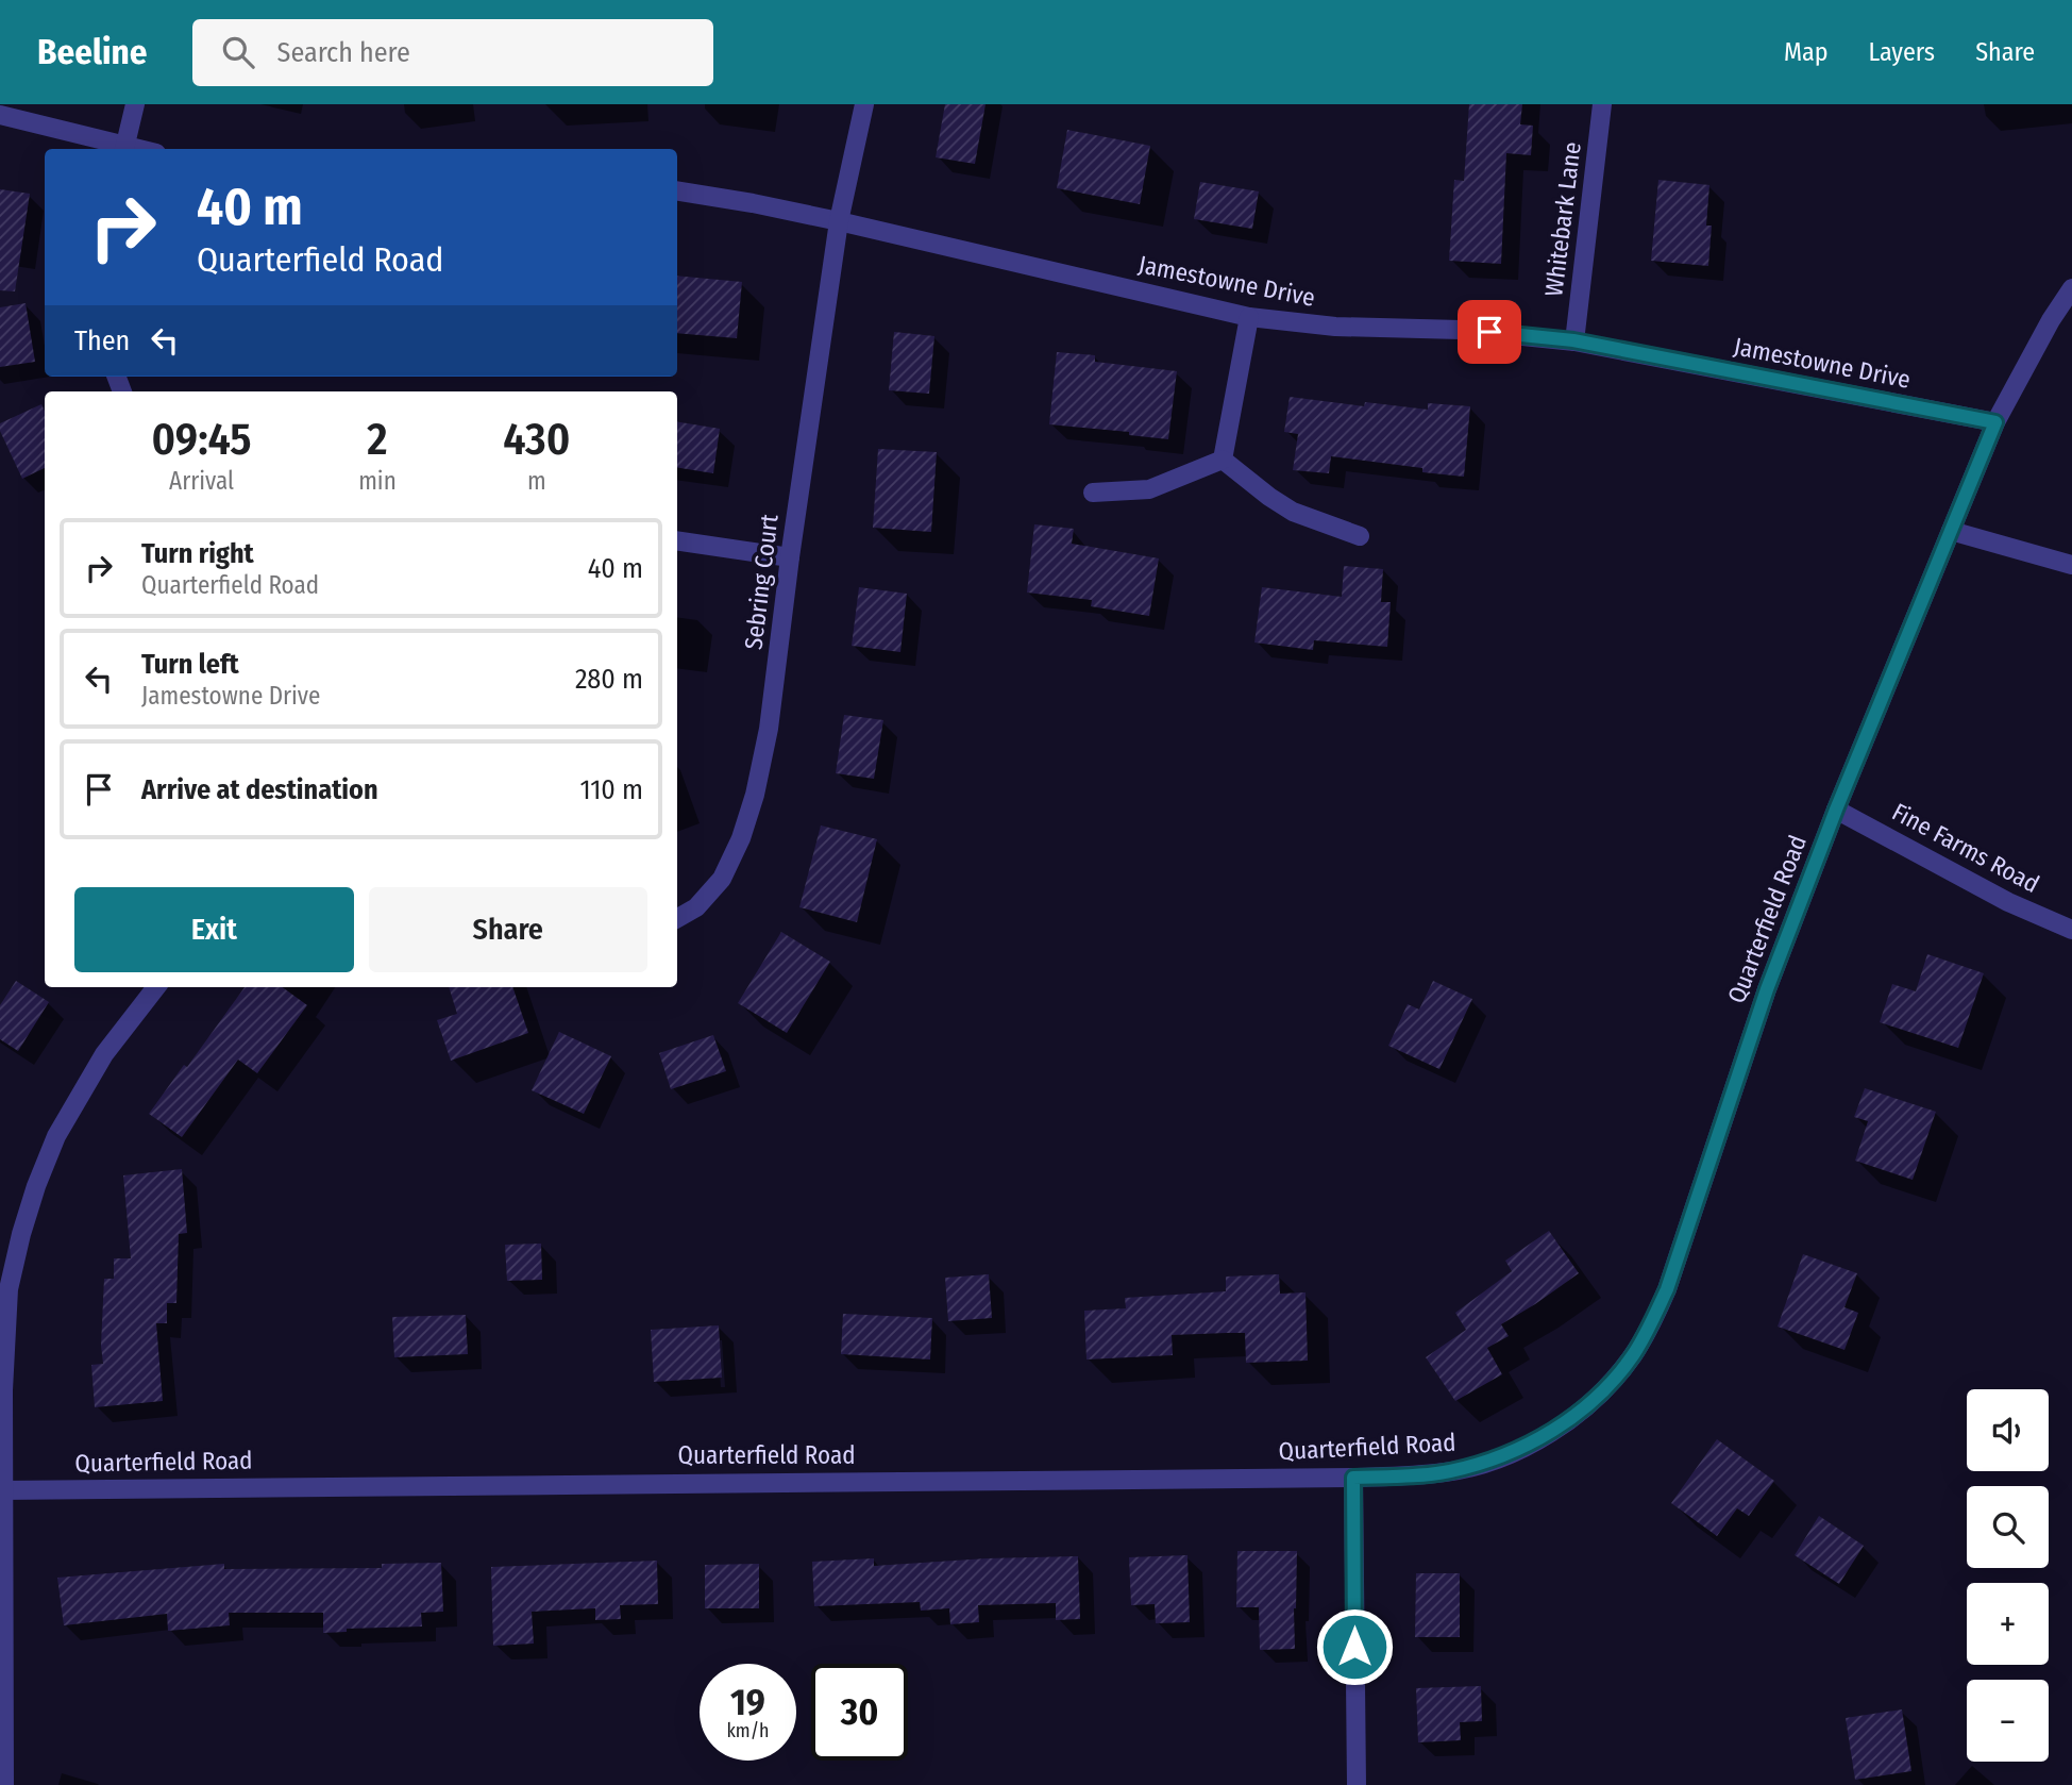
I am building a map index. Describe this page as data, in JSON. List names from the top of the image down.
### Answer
{
  "streets": {
    "street": [
      "Whitebark Lane",
      "Jamestowne Drive",
      "Sebring Court",
      "Fine Farms Road",
      "Quarterfield Road"
    ]
  },
  "crossings": [
    ["Whitebark Lane", "Jamestowne Drive"],
    ["Jamestowne Drive", "Sebring Court"],
    ["Jamestowne Drive", "Quarterfield Road"],
    ["Fine Farms Road", "Quarterfield Road"]
  ],
  "page": {
    "header": "Beeline",
    "search": "Search here",
    "nav": ["Map", "Layers", "Share"],
    "turn": ["40 m", "Quarterfield Road"],
    "then": "Then",
    "eta": [
      "09:45",
      "Arrival",
      "2",
      "min",
      "430",
      "m"
    ],
    "list": [
      {
        "name": "Turn right",
        "note": "Quarterfield Road",
        "value": "40 m"
      },
      {
        "name": "Turn left",
        "note": "Jamestowne Drive",
        "value": "280 m"
      },
      {
        "name": "Arrive at destination",
        "value": "110 m"
      }
    ],
    "buttons": ["Exit", "Share"],
    "map_buttons": ["+", "−"],
    "speed": "19 km/h",
    "limit": "30"
  }
}
